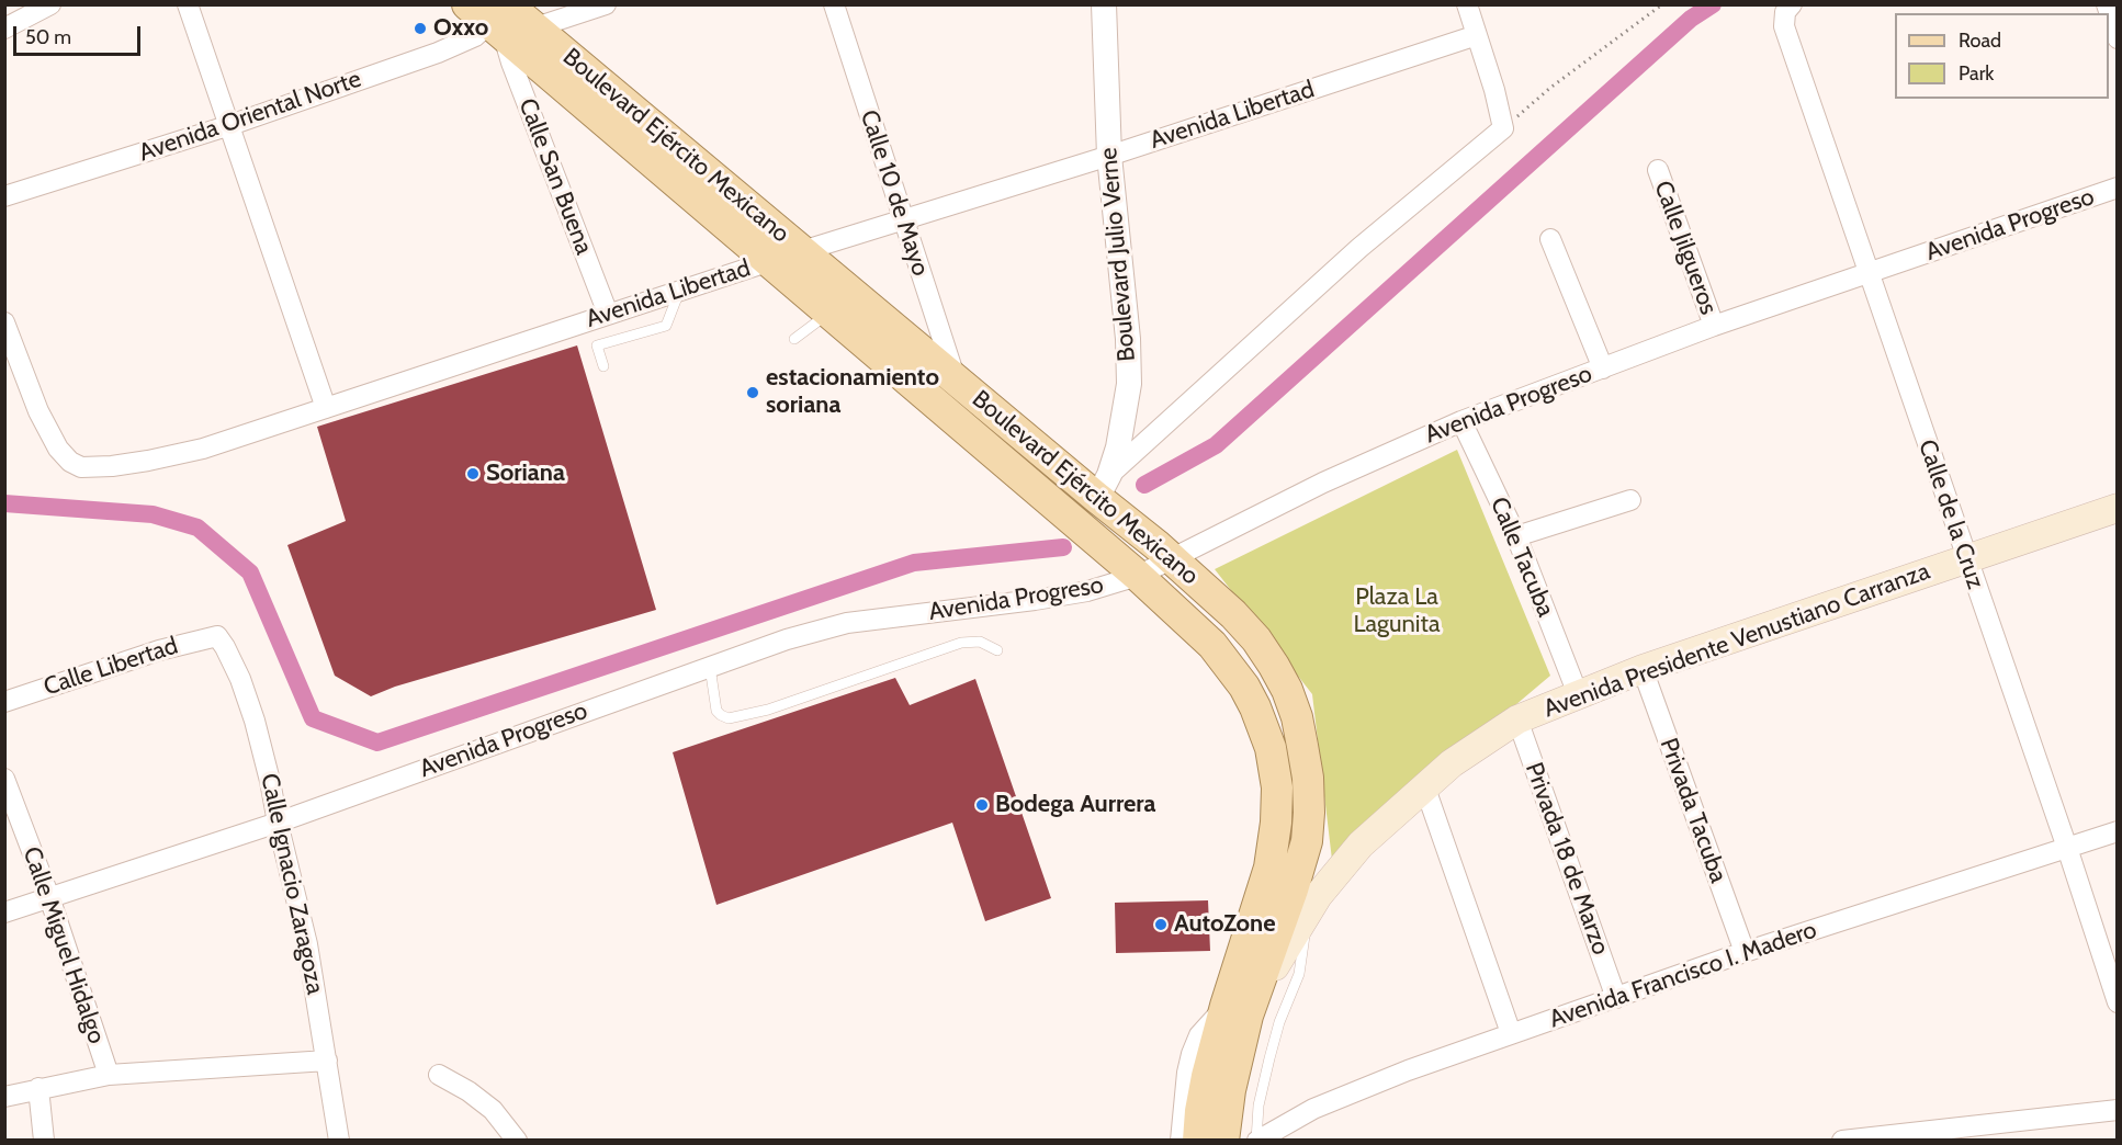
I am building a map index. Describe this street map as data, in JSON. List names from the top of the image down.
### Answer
{
  "streets": {
    "main road": ["Boulevard Ejército Mexicano", "Avenida Presidente Venustiano Carranza"],
    "street": [
      "Avenida Libertad",
      "Avenida Oriental Norte",
      "Calle San Buena",
      "Calle 10 de Mayo",
      "Avenida Progreso",
      "Calle Jilgueros",
      "Boulevard Julio Verne",
      "Calle de la Cruz",
      "Calle Tacuba",
      "Calle Libertad",
      "Privada Tacuba",
      "Privada 18 de Marzo",
      "Calle Ignacio Zaragoza",
      "Calle Miguel Hidalgo",
      "Avenida Francisco I. Madero"
    ]
  },
  "crossings": [
    ["Avenida Libertad", "Boulevard Ejército Mexicano"],
    ["Avenida Libertad", "Calle San Buena"],
    ["Avenida Libertad", "Calle 10 de Mayo"],
    ["Avenida Libertad", "Boulevard Julio Verne"],
    ["Avenida Oriental Norte", "Boulevard Ejército Mexicano"],
    ["Avenida Oriental Norte", "Calle San Buena"],
    ["Boulevard Ejército Mexicano", "Calle San Buena"],
    ["Boulevard Ejército Mexicano", "Calle 10 de Mayo"],
    ["Boulevard Ejército Mexicano", "Avenida Progreso"],
    ["Boulevard Ejército Mexicano", "Boulevard Julio Verne"],
    ["Boulevard Ejército Mexicano", "Avenida Presidente Venustiano Carranza"],
    ["Avenida Progreso", "Calle Jilgueros"],
    ["Avenida Progreso", "Calle de la Cruz"],
    ["Avenida Progreso", "Calle Tacuba"],
    ["Avenida Progreso", "Calle Ignacio Zaragoza"],
    ["Avenida Progreso", "Calle Miguel Hidalgo"],
    ["Calle de la Cruz", "Avenida Presidente Venustiano Carranza"],
    ["Calle de la Cruz", "Avenida Francisco I. Madero"],
    ["Calle Tacuba", "Avenida Presidente Venustiano Carranza"],
    ["Avenida Presidente Venustiano Carranza", "Privada Tacuba"],
    ["Avenida Presidente Venustiano Carranza", "Privada 18 de Marzo"],
    ["Calle Libertad", "Calle Ignacio Zaragoza"],
    ["Privada Tacuba", "Avenida Francisco I. Madero"],
    ["Privada 18 de Marzo", "Avenida Francisco I. Madero"]
  ],
  "parks": ["Plaza La Lagunita"],
  "places": [
    "Oxxo",
    "estacionamiento soriana",
    "Soriana",
    "Bodega Aurrera",
    "AutoZone"
  ],
  "legend": ["Road", "Park"],
  "scale_bar": "50 m"
}
